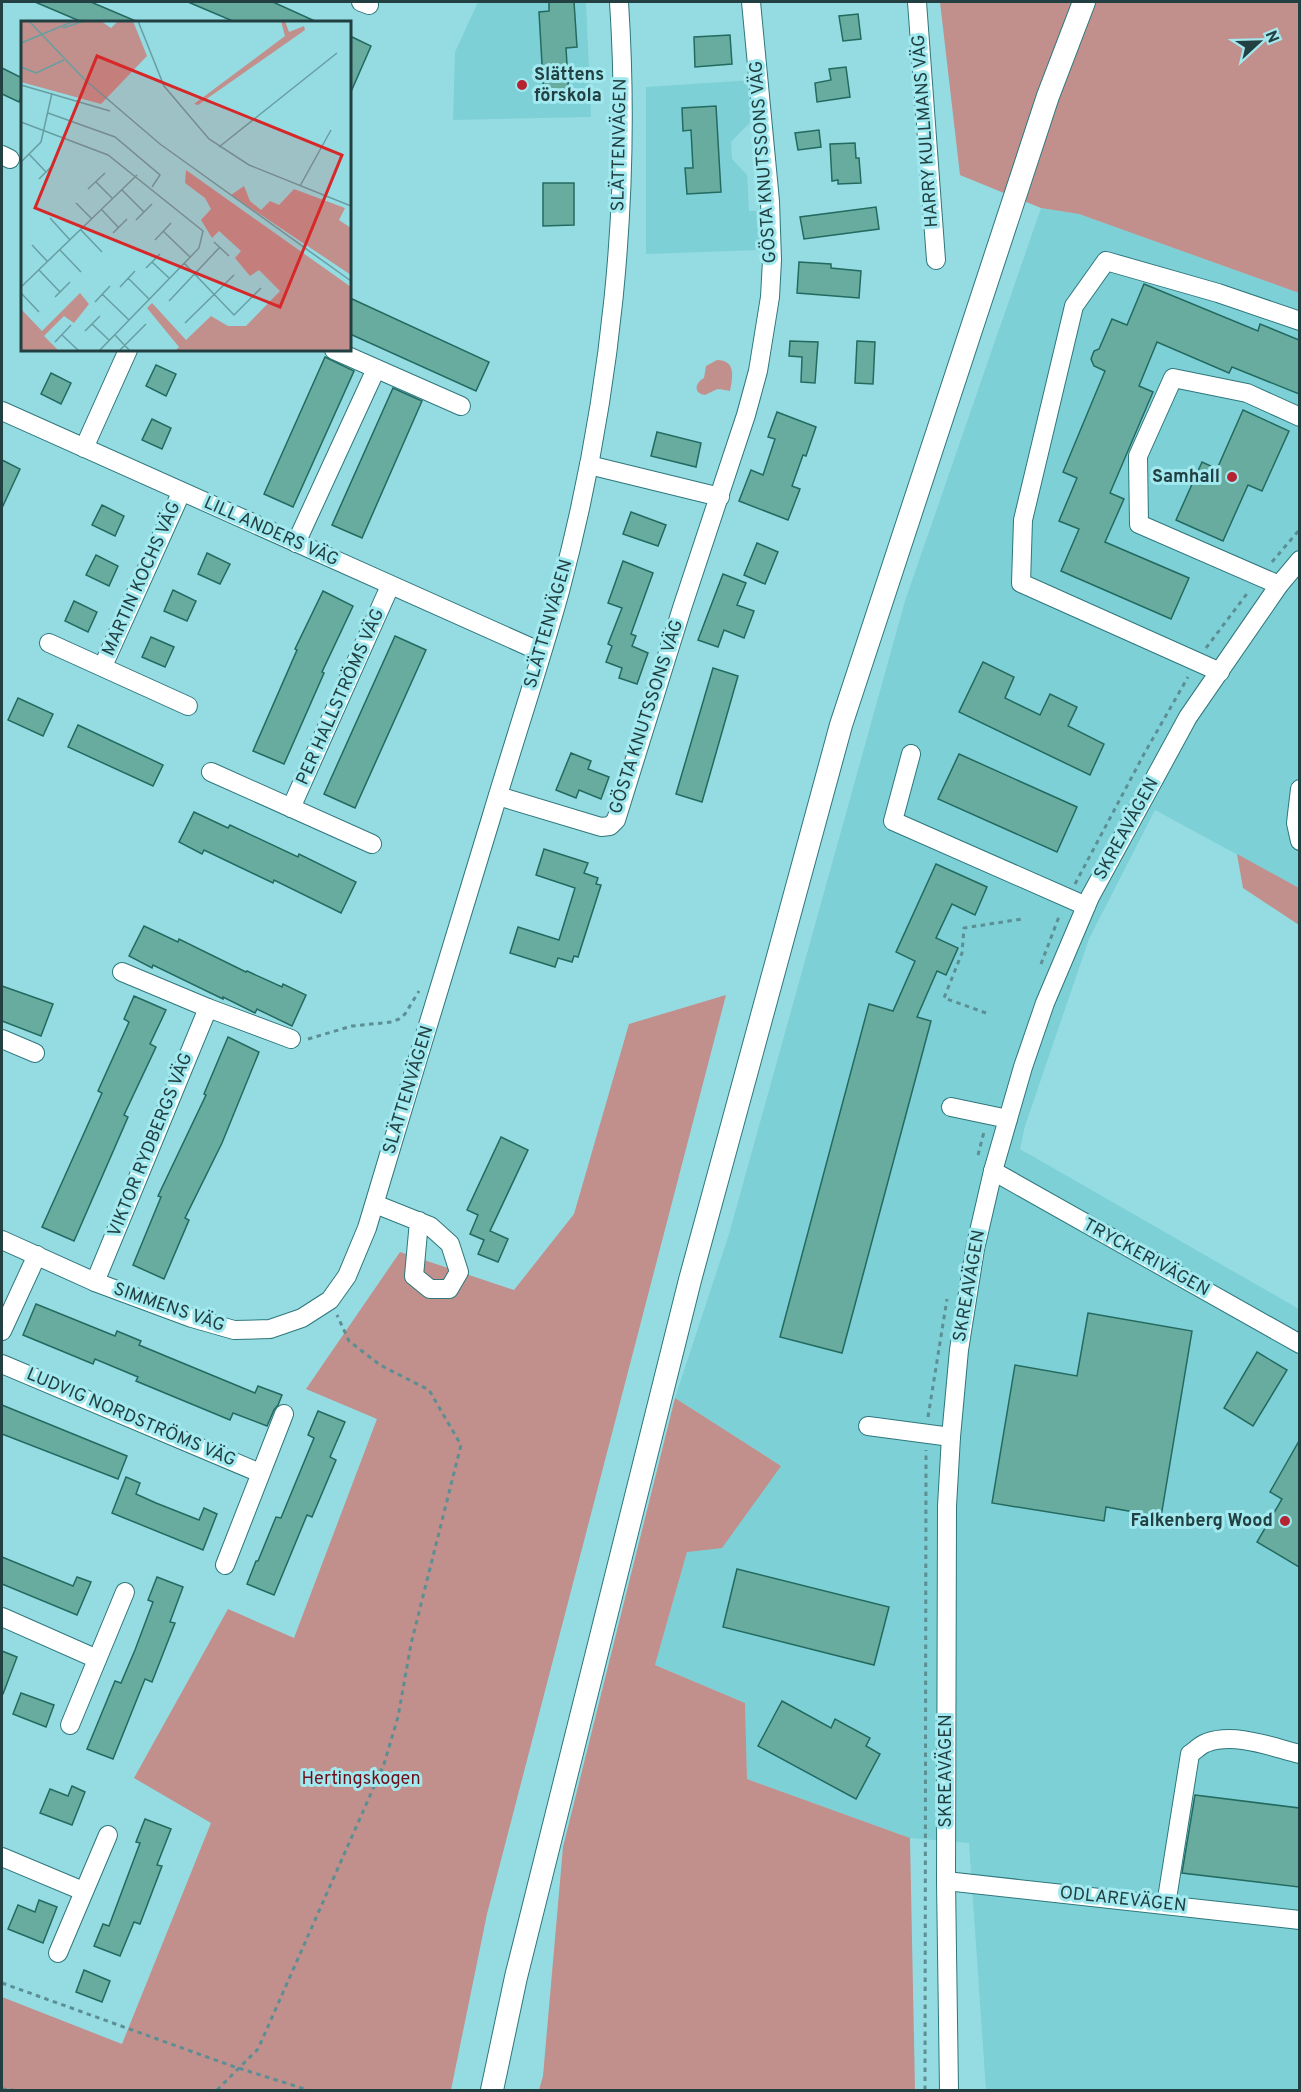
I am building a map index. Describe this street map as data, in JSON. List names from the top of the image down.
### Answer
{
  "streets": {
    "street": [
      "HARRY KULLMANS VÄG",
      "SLÄTTENVÄGEN",
      "GÖSTA KNUTSSONS VÄG",
      "LILL ANDERS VÄG",
      "MARTIN KOCHS VÄG",
      "PER HALLSTRÖMS VÄG",
      "SKREAVÄGEN",
      "VIKTOR RYDBERGS VÄG",
      "TRYCKERIVÄGEN",
      "SIMMENS VÄG",
      "LUDVIG NORDSTRÖMS VÄG",
      "ODLAREVÄGEN"
    ]
  },
  "crossings": [
    ["SLÄTTENVÄGEN", "GÖSTA KNUTSSONS VÄG"],
    ["SLÄTTENVÄGEN", "LILL ANDERS VÄG"],
    ["SLÄTTENVÄGEN", "SIMMENS VÄG"],
    ["LILL ANDERS VÄG", "MARTIN KOCHS VÄG"],
    ["LILL ANDERS VÄG", "PER HALLSTRÖMS VÄG"],
    ["SKREAVÄGEN", "TRYCKERIVÄGEN"],
    ["SKREAVÄGEN", "ODLAREVÄGEN"],
    ["VIKTOR RYDBERGS VÄG", "SIMMENS VÄG"]
  ],
  "parks": ["Hertingskogen"],
  "places": ["Slättens förskola", "Samhall", "Falkenberg Wood"],
  "north": "right"
}
